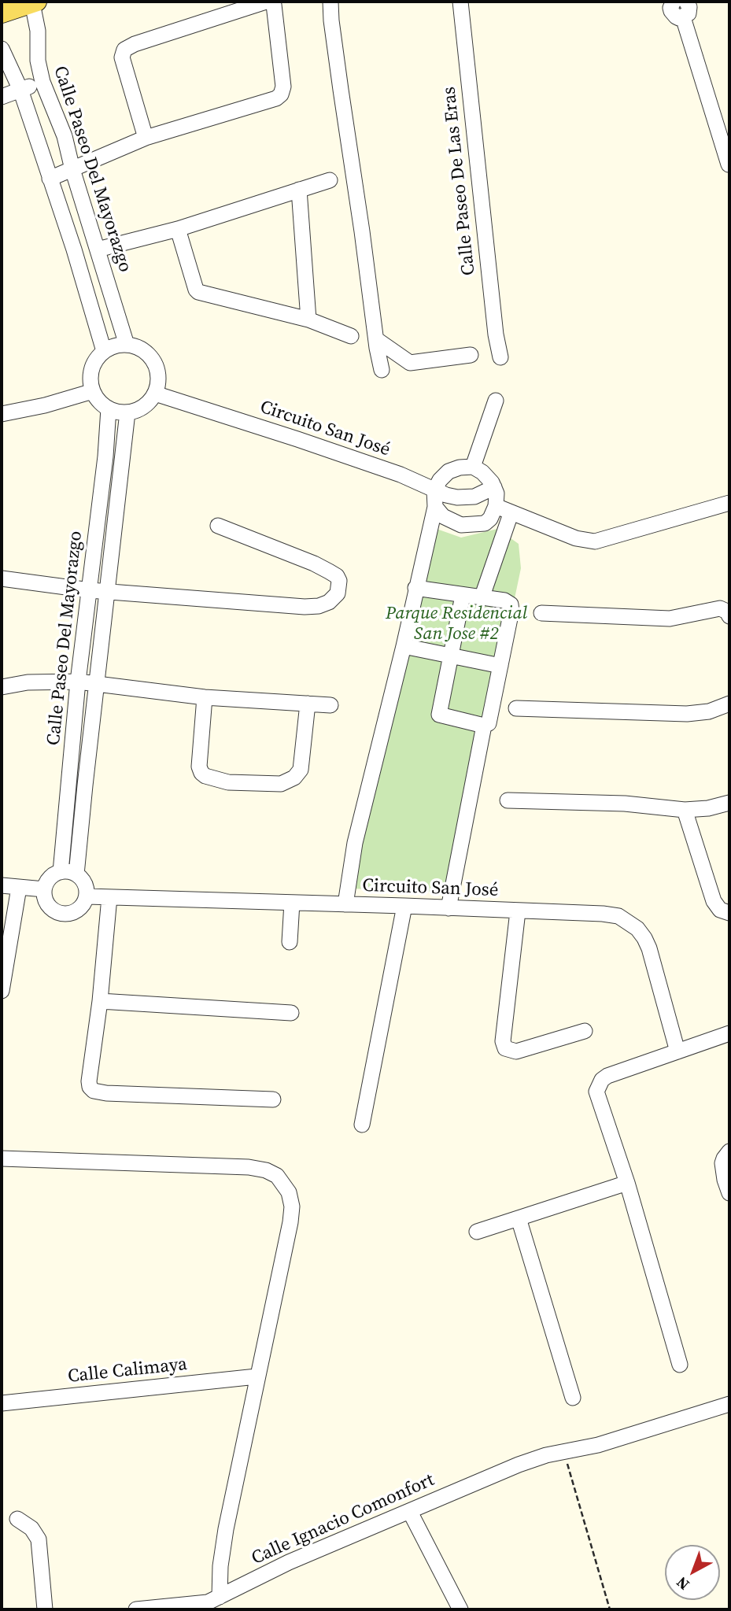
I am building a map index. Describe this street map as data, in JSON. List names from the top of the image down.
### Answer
{
  "streets": {
    "street": [
      "Calle Paseo Del Mayorazgo",
      "Calle Paseo De Las Eras",
      "Circuito San José",
      "Calle Calimaya",
      "Calle Ignacio Comonfort"
    ]
  },
  "crossings": [
    ["Calle Paseo Del Mayorazgo", "Circuito San José"]
  ],
  "parks": ["Parque Residencial San Jose #2"],
  "north": "bottom left"
}
